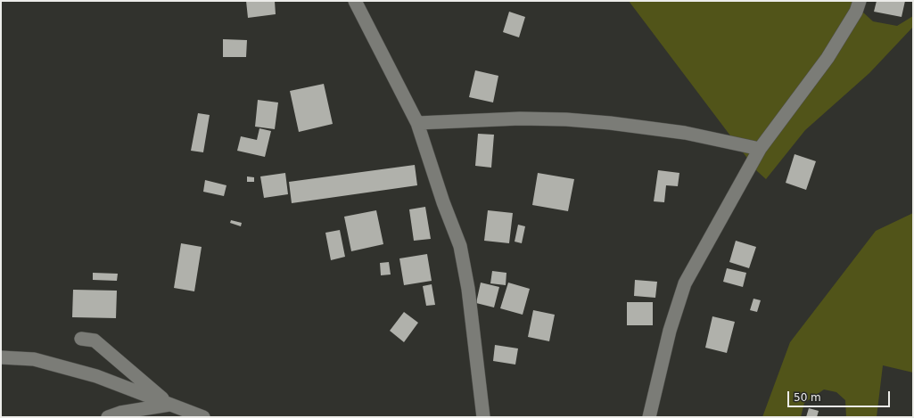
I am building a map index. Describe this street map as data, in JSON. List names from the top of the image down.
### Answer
{
  "scale_bar": "50 m"
}
